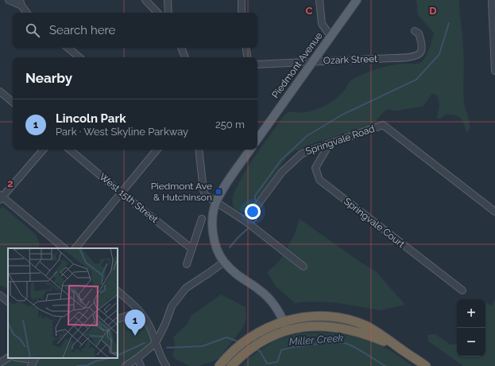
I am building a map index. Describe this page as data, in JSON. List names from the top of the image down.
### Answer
{
  "streets": {
    "main road": ["Piedmont Avenue"],
    "street": [
      "Ozark Street",
      "Springvale Road",
      "West 15th Street",
      "Springvale Court"
    ]
  },
  "crossings": [
    ["Ozark Street", "Piedmont Avenue"],
    ["Springvale Road", "Springvale Court"]
  ],
  "water": ["Miller Creek"],
  "places": {
    "transit": ["Piedmont Ave & Hutchinson"]
  },
  "page": {
    "search": "Search here",
    "heading": "Nearby",
    "list": [
      {
        "mark": "1",
        "name": "Lincoln Park",
        "note": "Park · West Skyline Parkway",
        "value": "250 m"
      }
    ],
    "map_buttons": ["+", "−"],
    "pins": "1"
  },
  "grid": {
    "columns": ["C", "D"],
    "rows": ["2"]
  }
}
